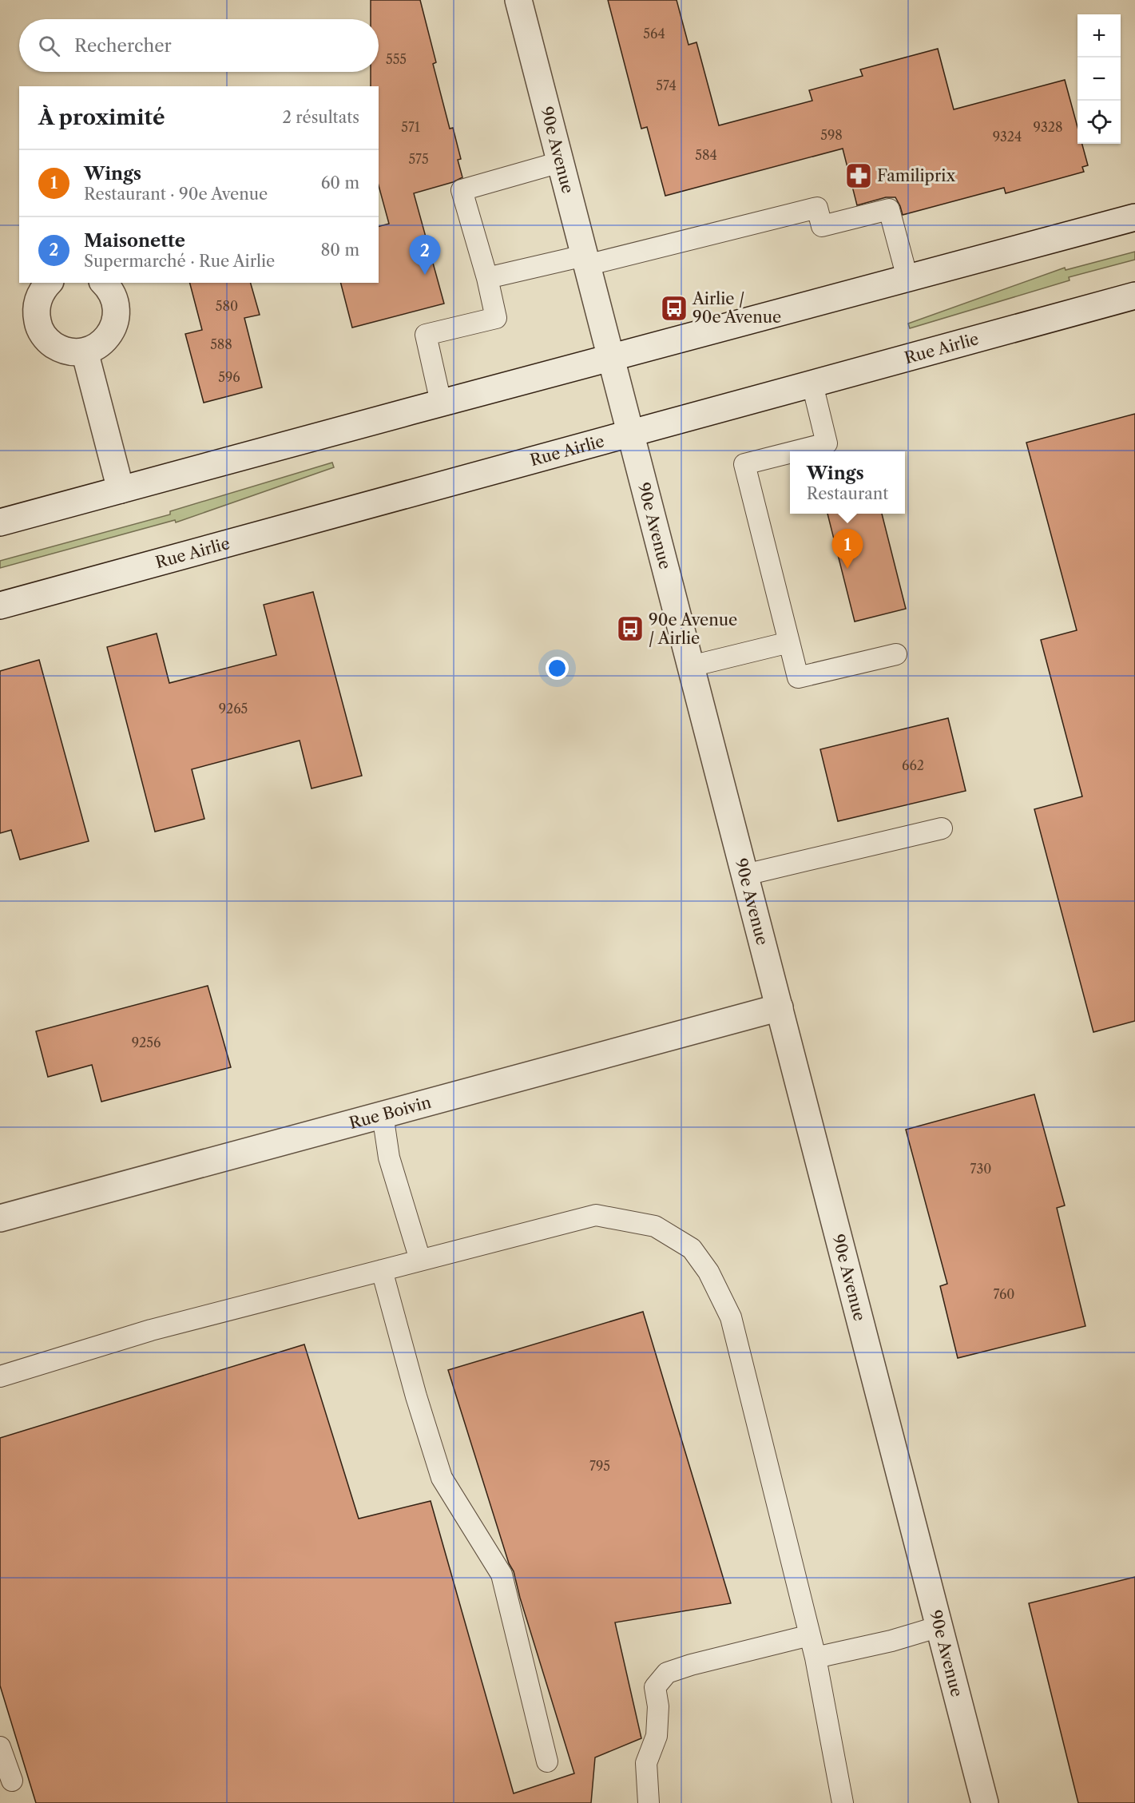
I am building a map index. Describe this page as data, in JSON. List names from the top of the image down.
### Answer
{
  "streets": {
    "street": ["90e Avenue", "Rue Airlie", "Rue Boivin"]
  },
  "crossings": [
    ["90e Avenue", "Rue Airlie"],
    ["90e Avenue", "Rue Boivin"]
  ],
  "places": {
    "pharmacy": ["Familiprix"],
    "bus stop": ["Airlie / 90e Avenue", "90e Avenue / Airlie"]
  },
  "house_numbers": [
    "564",
    "555",
    "574",
    "571",
    "9328",
    "598",
    "9324",
    "584",
    "575",
    "580",
    "588",
    "596",
    "9265",
    "662",
    "9256",
    "730",
    "760",
    "795"
  ],
  "page": {
    "map_buttons": ["+", "−"],
    "search": "Rechercher",
    "heading": ["À proximité", "2 résultats"],
    "list": [
      {
        "mark": "1",
        "name": "Wings",
        "note": "Restaurant · 90e Avenue",
        "value": "60 m"
      },
      {
        "mark": "2",
        "name": "Maisonette",
        "note": "Supermarché · Rue Airlie",
        "value": "80 m"
      }
    ],
    "pins": ["2", "1"],
    "popup": ["Wings", "Restaurant"]
  }
}
